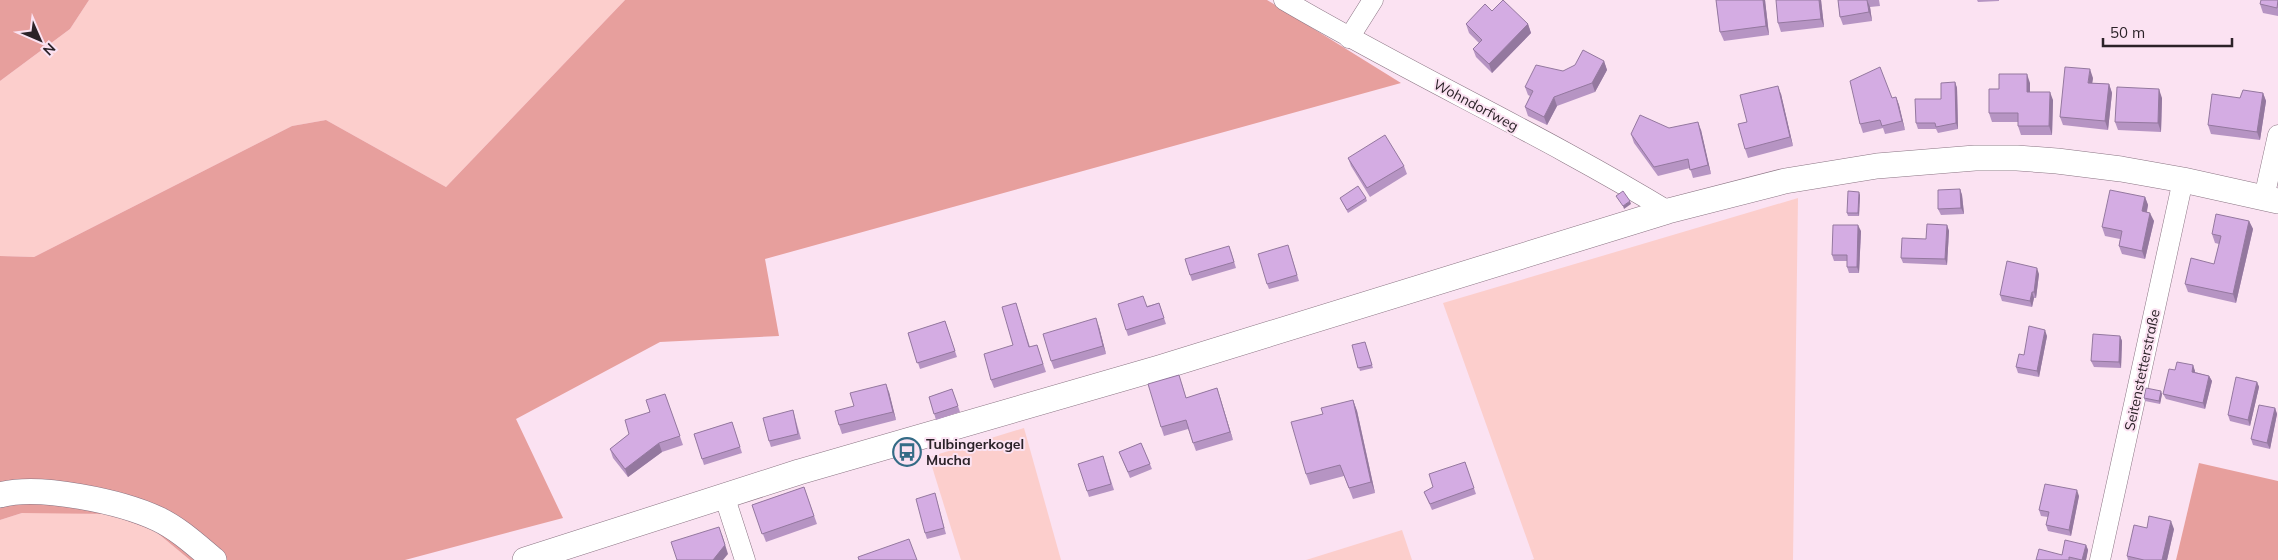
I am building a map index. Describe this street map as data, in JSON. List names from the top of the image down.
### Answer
{
  "streets": {
    "street": ["Wohndorfweg", "Seitenstetterstraße"]
  },
  "places": {
    "bus stop": ["Tulbingerkogel Mucha"]
  },
  "scale_bar": "50 m",
  "north": "bottom right"
}
